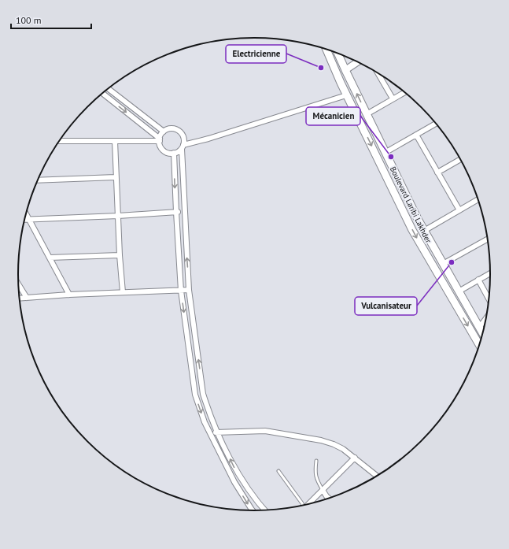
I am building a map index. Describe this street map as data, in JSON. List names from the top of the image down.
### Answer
{
  "streets": {
    "main road": ["Boulevard Laribi Lakhder"]
  },
  "places": ["Electricienne", "Mécanicien", "Vulcanisateur"],
  "scale_bar": "100 m"
}
